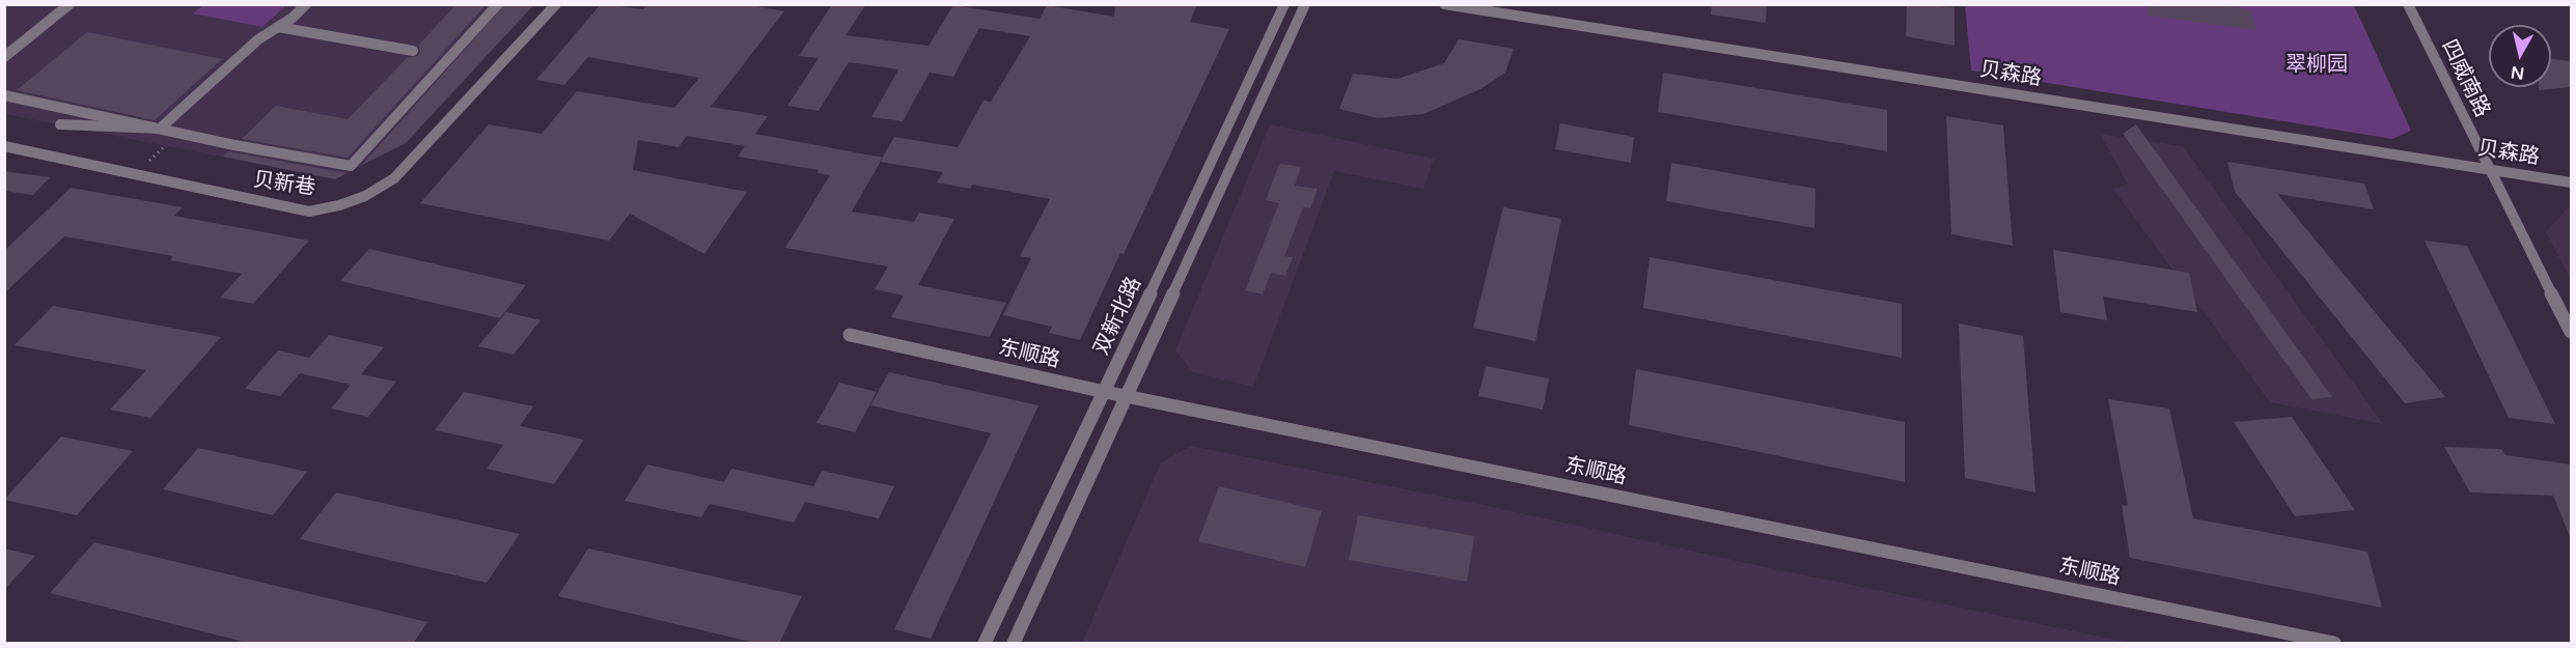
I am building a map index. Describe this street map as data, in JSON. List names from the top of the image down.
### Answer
{
  "streets": {
    "street": [
      "贝森路",
      "四威南路",
      "贝新巷",
      "双新北路",
      "东顺路"
    ]
  },
  "crossings": [
    ["贝森路", "四威南路"],
    ["双新北路", "东顺路"]
  ],
  "parks": ["翠柳园"],
  "north": "bottom"
}
